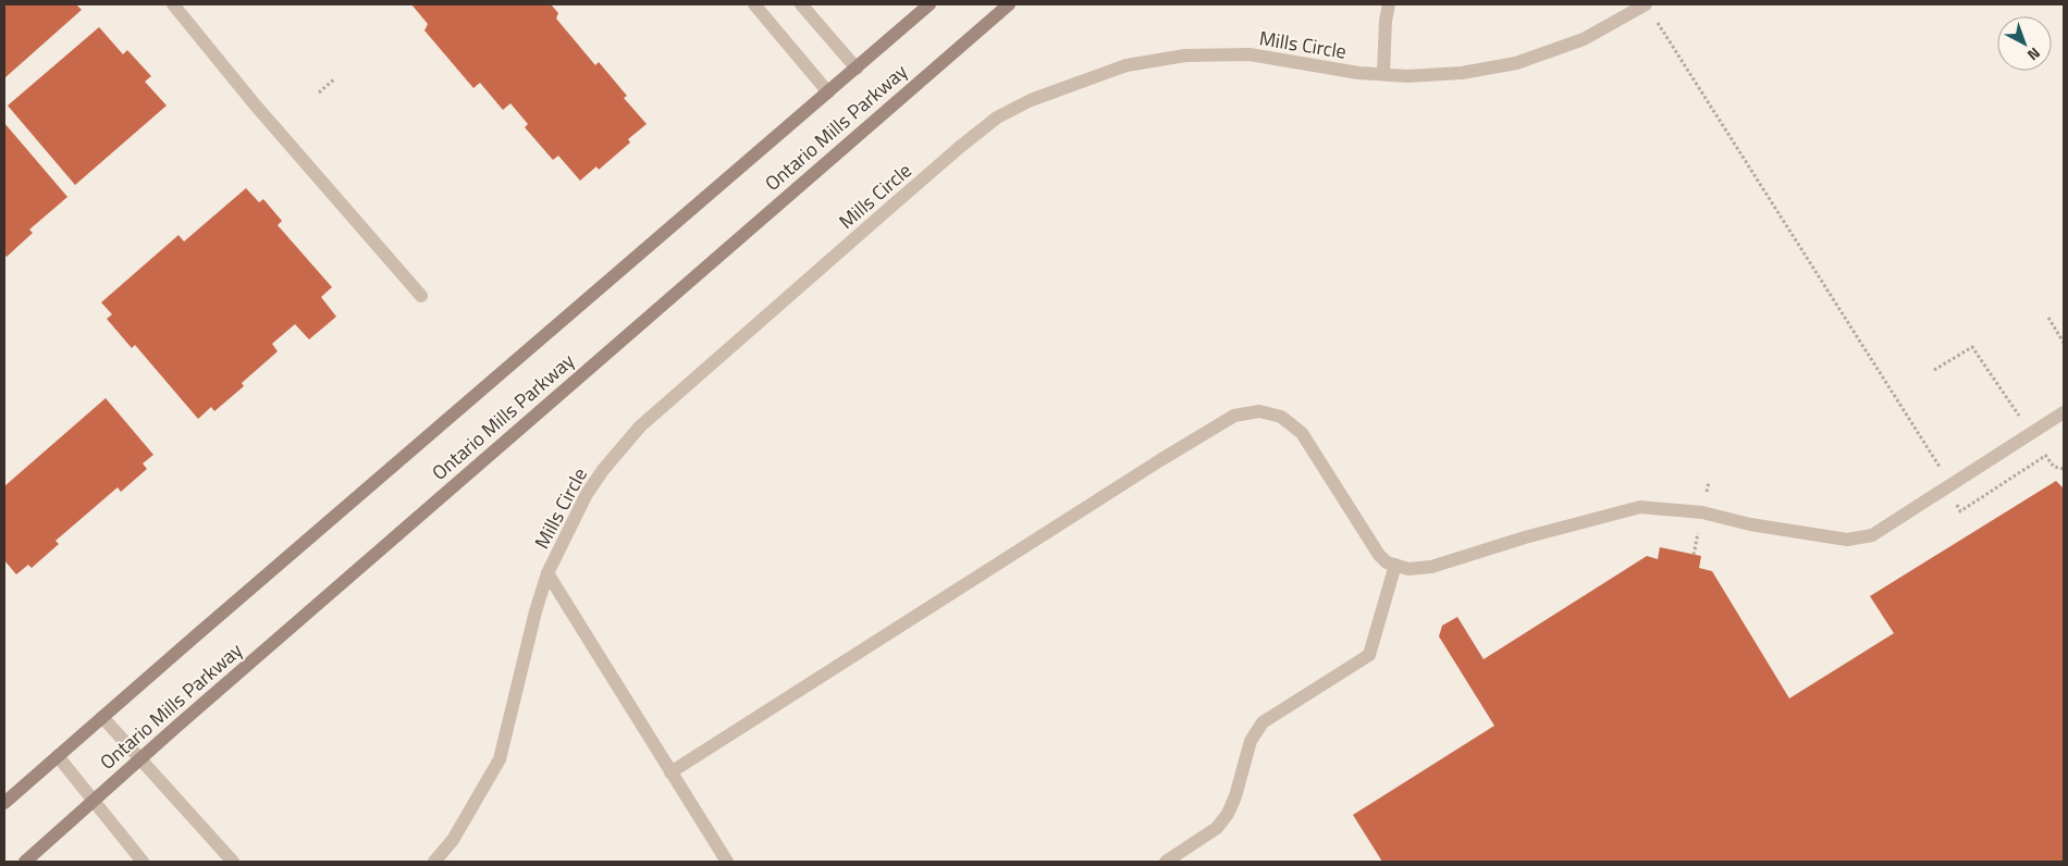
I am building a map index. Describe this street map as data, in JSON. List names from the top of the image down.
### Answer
{
  "streets": {
    "main road": ["Ontario Mills Parkway"],
    "street": ["Mills Circle"]
  },
  "north": "bottom right"
}
